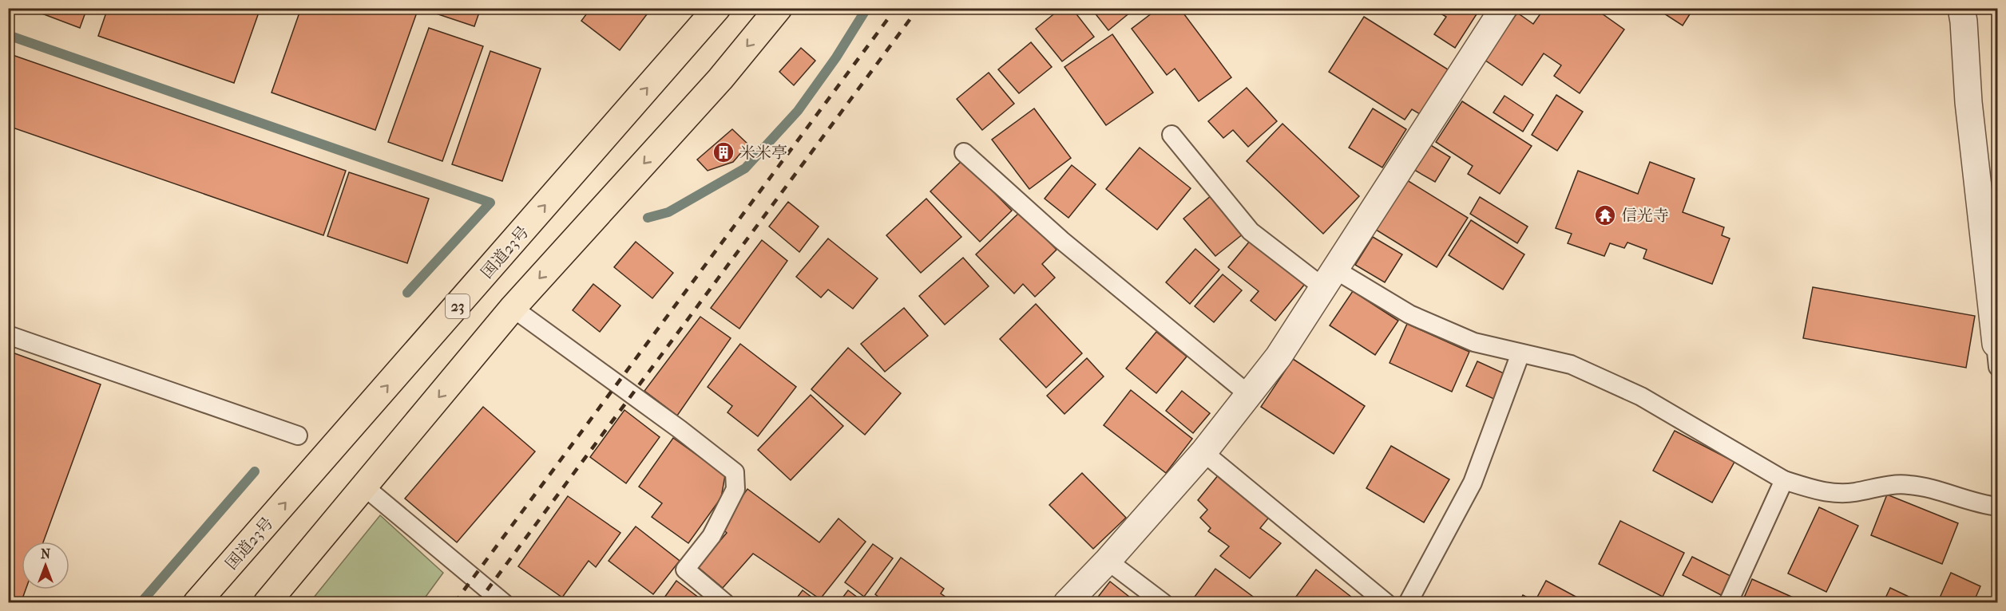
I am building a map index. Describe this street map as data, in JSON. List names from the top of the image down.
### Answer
{
  "streets": {
    "highway": ["国道23号", "23"]
  },
  "places": {
    "building": ["米米亭"],
    "temple": ["信光寺"]
  },
  "north": "top"
}
